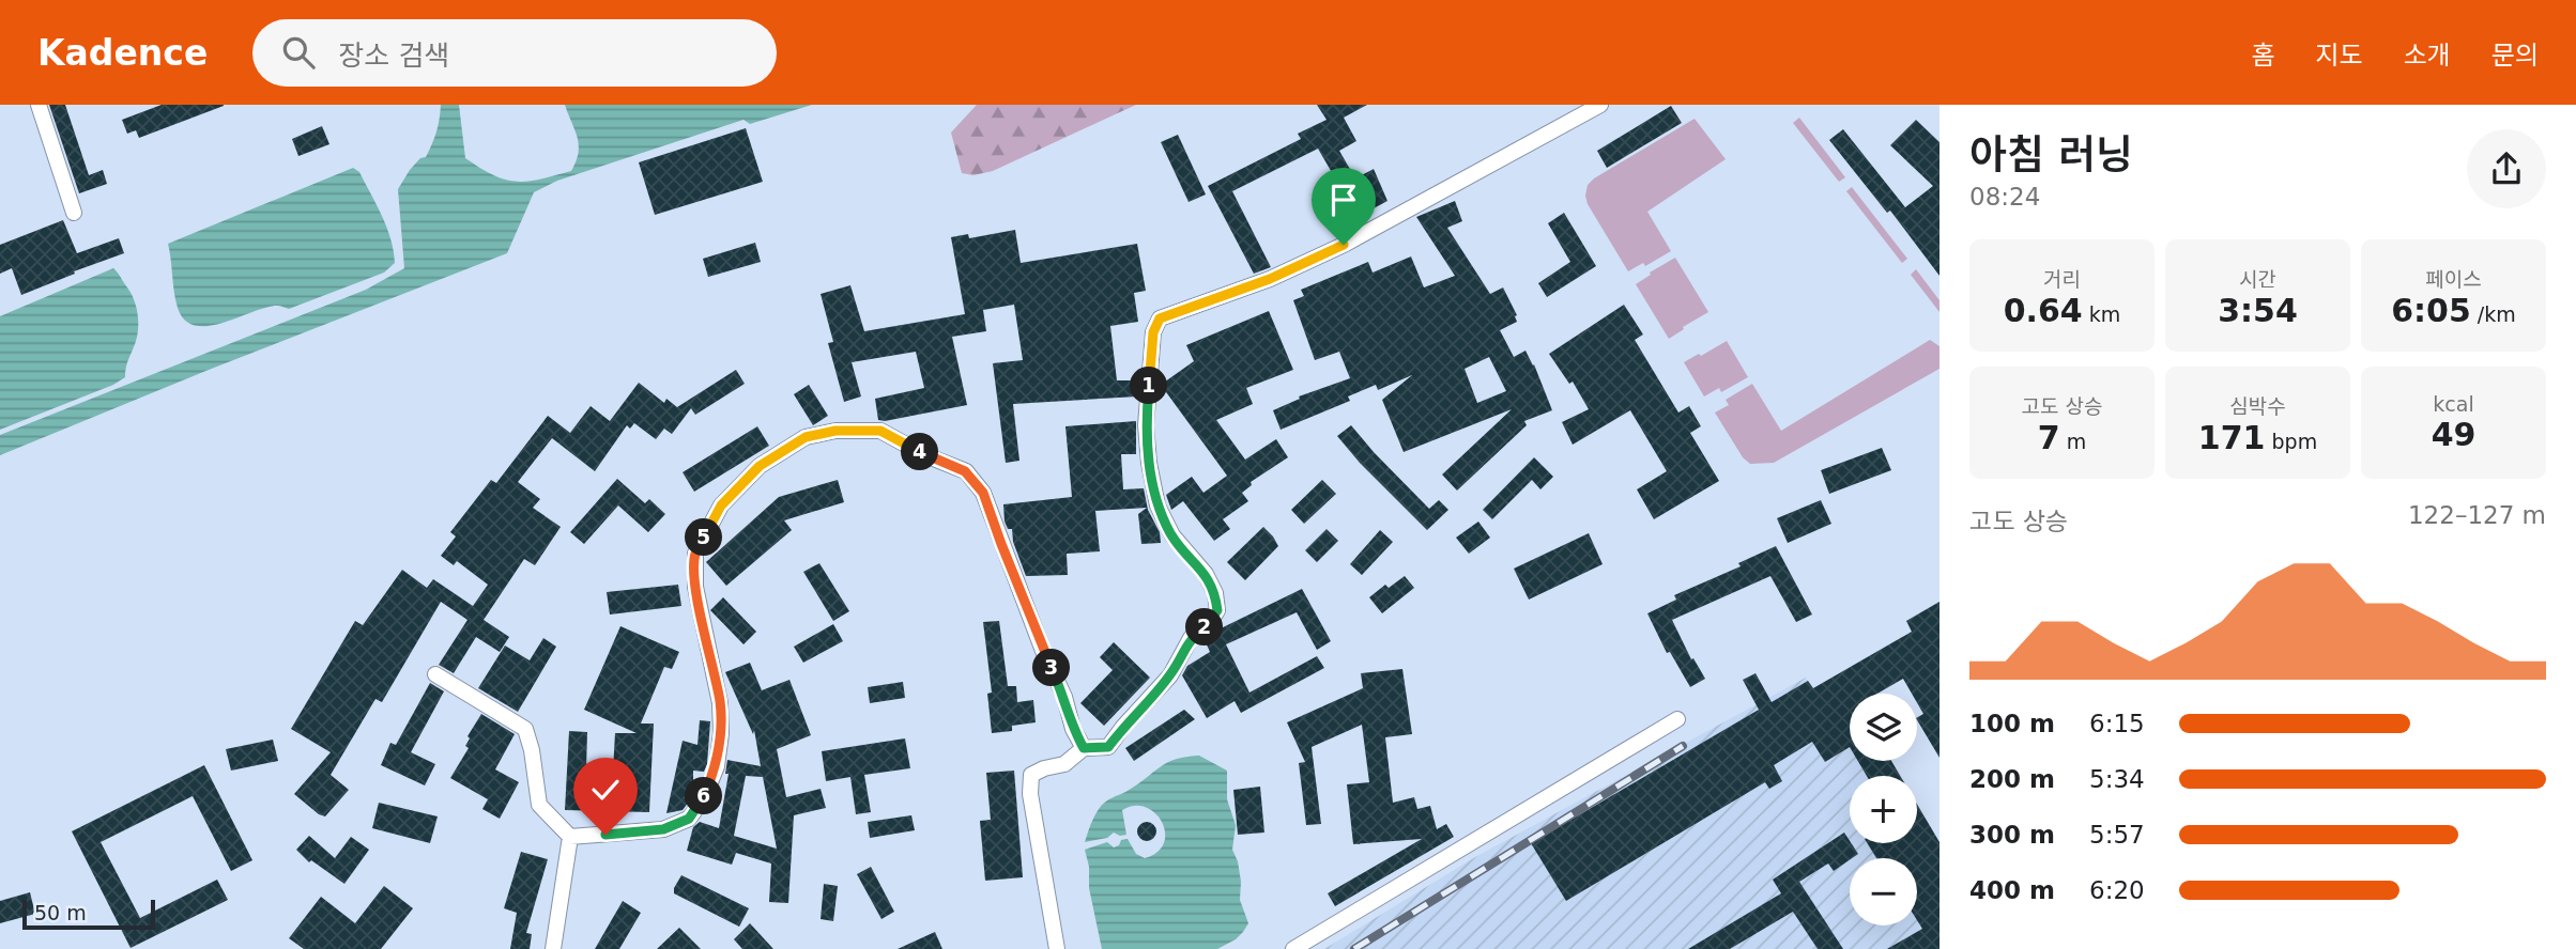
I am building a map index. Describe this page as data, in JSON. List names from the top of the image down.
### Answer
{
  "scale_bar": "50 m",
  "page": {
    "header": "Kadence",
    "search": "장소 검색",
    "nav": [
      "홈",
      "지도",
      "소개",
      "문의"
    ],
    "heading": ["아침 러닝", "08:24"],
    "stats": [
      ["거리", "0.64 km"],
      ["시간", "3:54"],
      ["페이스", "6:05 /km"],
      ["고도 상승", "7 m"],
      ["심박수", "171 bpm"],
      ["kcal", "49"]
    ],
    "pins": [
      "1",
      "4",
      "5",
      "2",
      "3",
      "6"
    ],
    "chart": ["고도 상승", "122–127 m"],
    "map_buttons": ["+", "−"],
    "list": [
      {
        "name": "100 m",
        "note": "6:15"
      },
      {
        "name": "200 m",
        "note": "5:34"
      },
      {
        "name": "300 m",
        "note": "5:57"
      },
      {
        "name": "400 m",
        "note": "6:20"
      }
    ],
    "scale": "50 m"
  }
}
